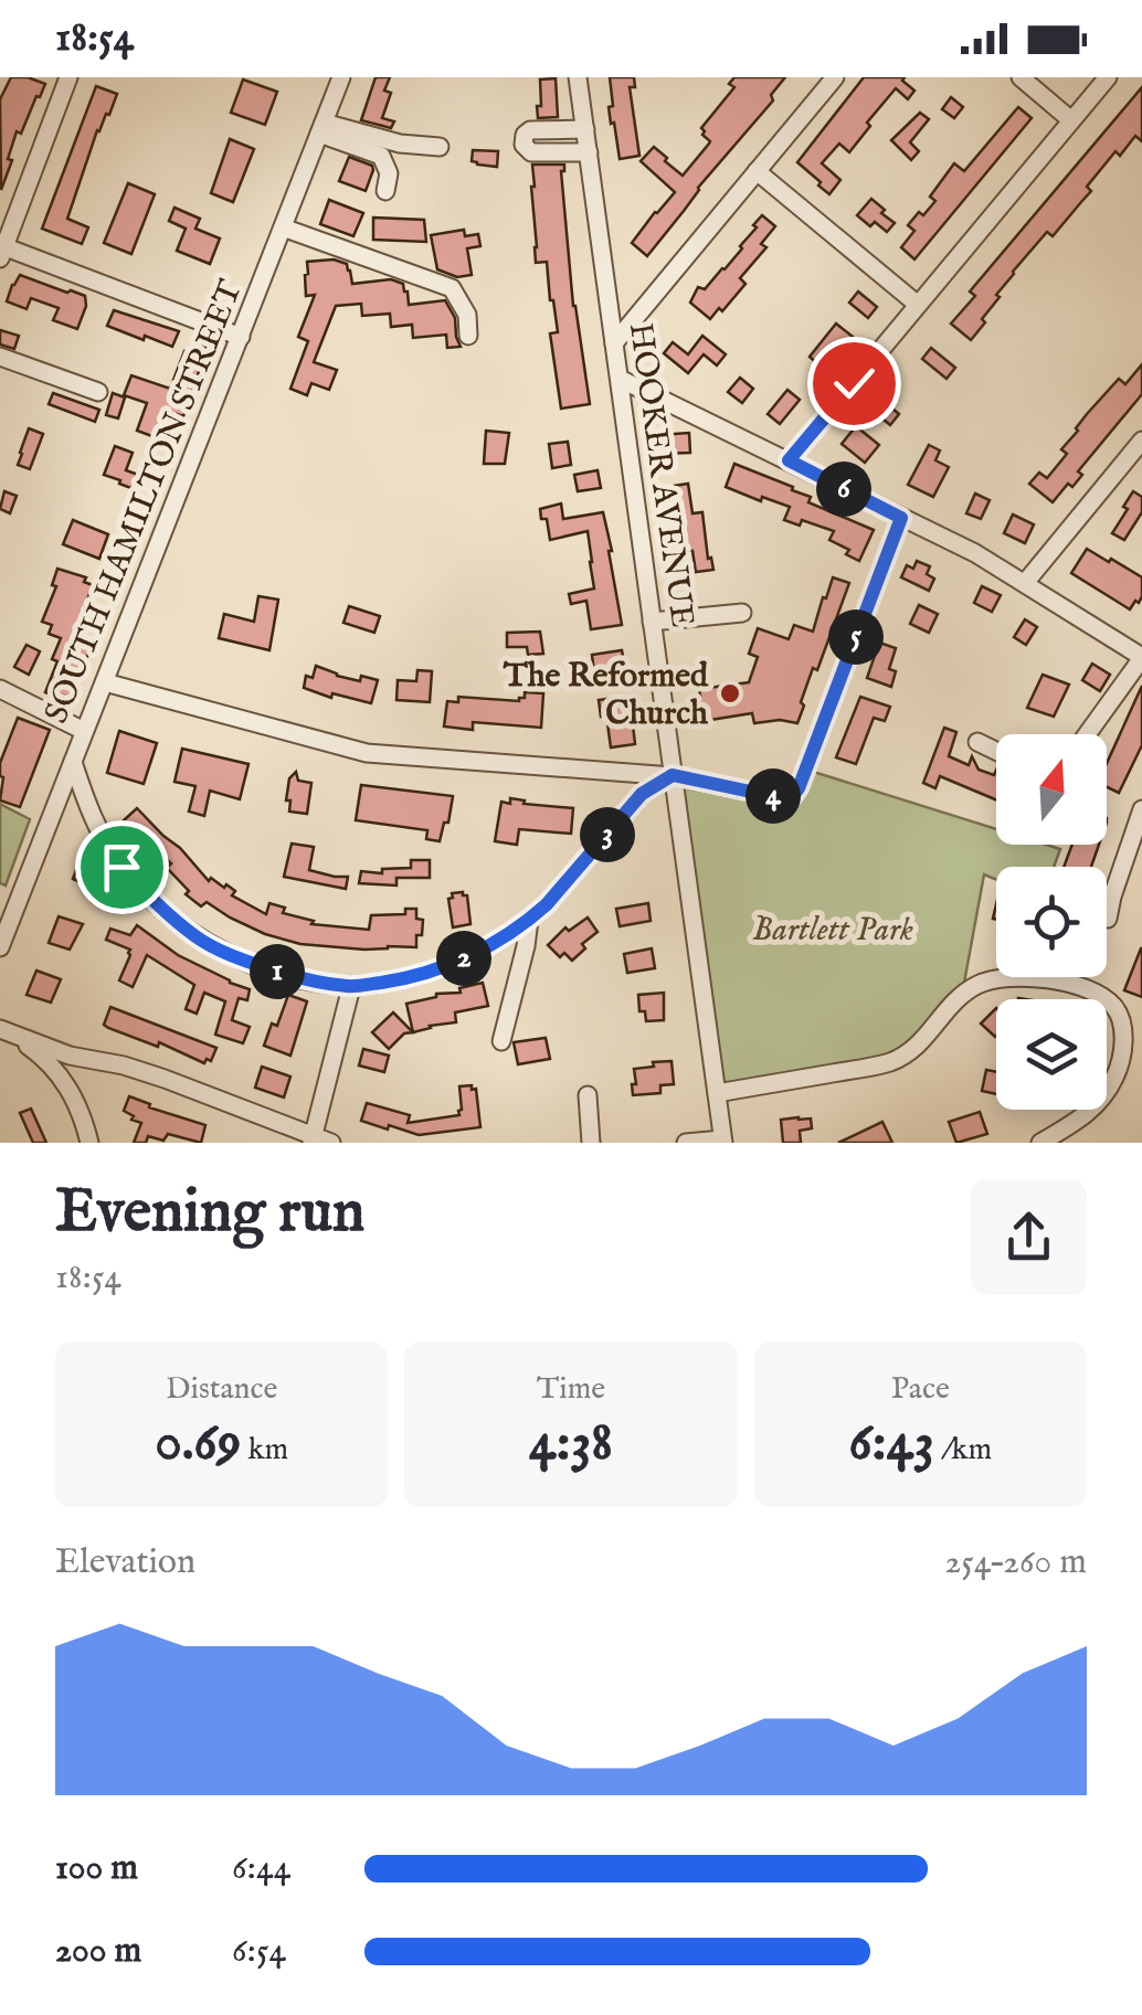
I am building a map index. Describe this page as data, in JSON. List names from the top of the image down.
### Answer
{
  "streets": {
    "street": ["HOOKER AVENUE", "SOUTH HAMILTON STREET"]
  },
  "parks": ["Bartlett Park"],
  "places": ["The Reformed Church"],
  "north": "top",
  "page": {
    "status": "18:54",
    "pins": [
      "6",
      "5",
      "4",
      "3",
      "2",
      "1"
    ],
    "heading": ["Evening run", "18:54"],
    "stats": [
      ["Distance", "0.69 km"],
      ["Time", "4:38"],
      ["Pace", "6:43 /km"]
    ],
    "chart": ["Elevation", "254–260 m"],
    "list": [
      {
        "name": "100 m",
        "note": "6:44"
      },
      {
        "name": "200 m",
        "note": "6:54"
      }
    ]
  }
}
